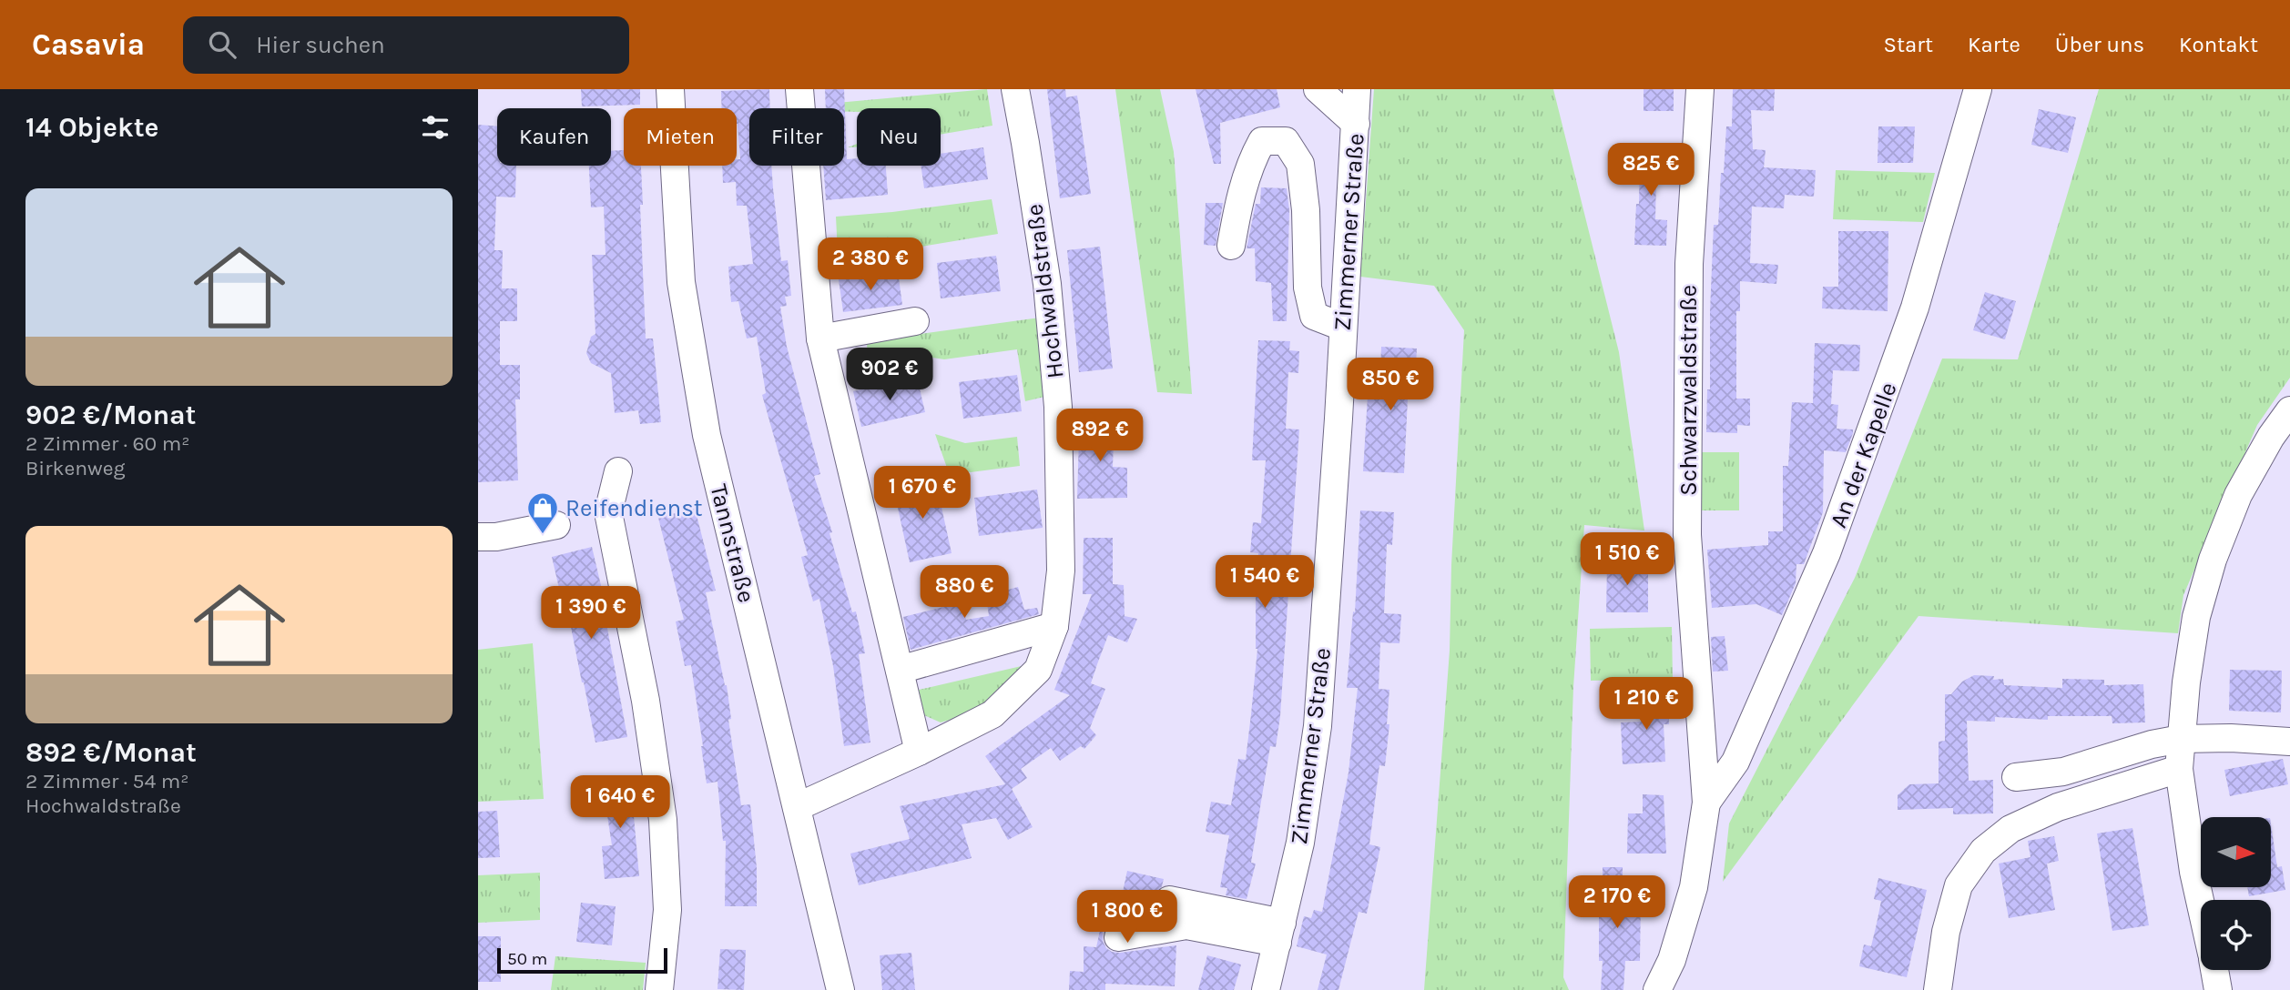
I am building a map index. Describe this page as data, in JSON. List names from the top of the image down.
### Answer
{
  "streets": {
    "street": [
      "Zimmerner Straße",
      "Hochwaldstraße",
      "Schwarzwaldstraße",
      "An der Kapelle",
      "Tannstraße"
    ]
  },
  "crossings": [
    ["Hochwaldstraße", "Tannstraße"],
    ["Schwarzwaldstraße", "An der Kapelle"]
  ],
  "places": {
    "shop": ["Reifendienst"]
  },
  "scale_bar": "50 m",
  "north": "right",
  "page": {
    "header": "Casavia",
    "search": "Hier suchen",
    "nav": [
      "Start",
      "Karte",
      "Über uns",
      "Kontakt"
    ],
    "heading": "14 Objekte",
    "chip": [
      "Kaufen",
      "Mieten",
      "Filter",
      "Neu"
    ],
    "price": [
      "825 €",
      "2 380 €",
      "902 €",
      "850 €",
      "892 €",
      "1 670 €",
      "1 510 €",
      "1 540 €",
      "880 €",
      "1 390 €",
      "1 210 €",
      "1 640 €",
      "2 170 €",
      "1 800 €"
    ],
    "list": [
      {
        "name": "902 €/Monat",
        "note": "2 Zimmer · 60 m² · Birkenweg"
      },
      {
        "name": "892 €/Monat",
        "note": "2 Zimmer · 54 m² · Hochwaldstraße"
      }
    ],
    "scale": "50 m"
  }
}
